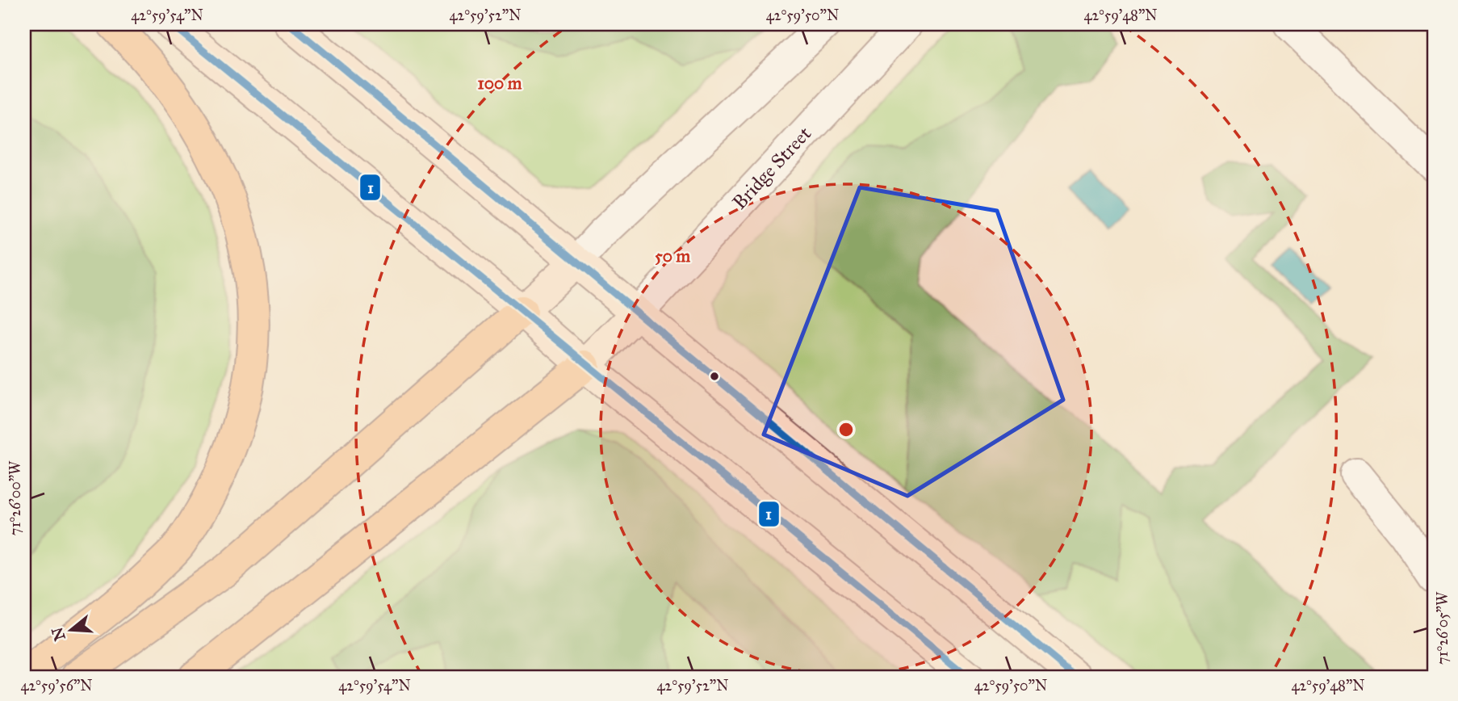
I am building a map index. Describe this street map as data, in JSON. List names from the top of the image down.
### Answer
{
  "streets": {
    "main road": ["Bridge Street"]
  },
  "lines": ["transit line 1"],
  "north": "left",
  "coordinates": [
    "42°59'54\"N",
    "42°59'52\"N",
    "42°59'50\"N",
    "42°59'48\"N",
    "71°26'00\"W",
    "71°26'05\"W",
    "42°59'56\"N"
  ],
  "rings": ["100 m", "50 m"]
}
